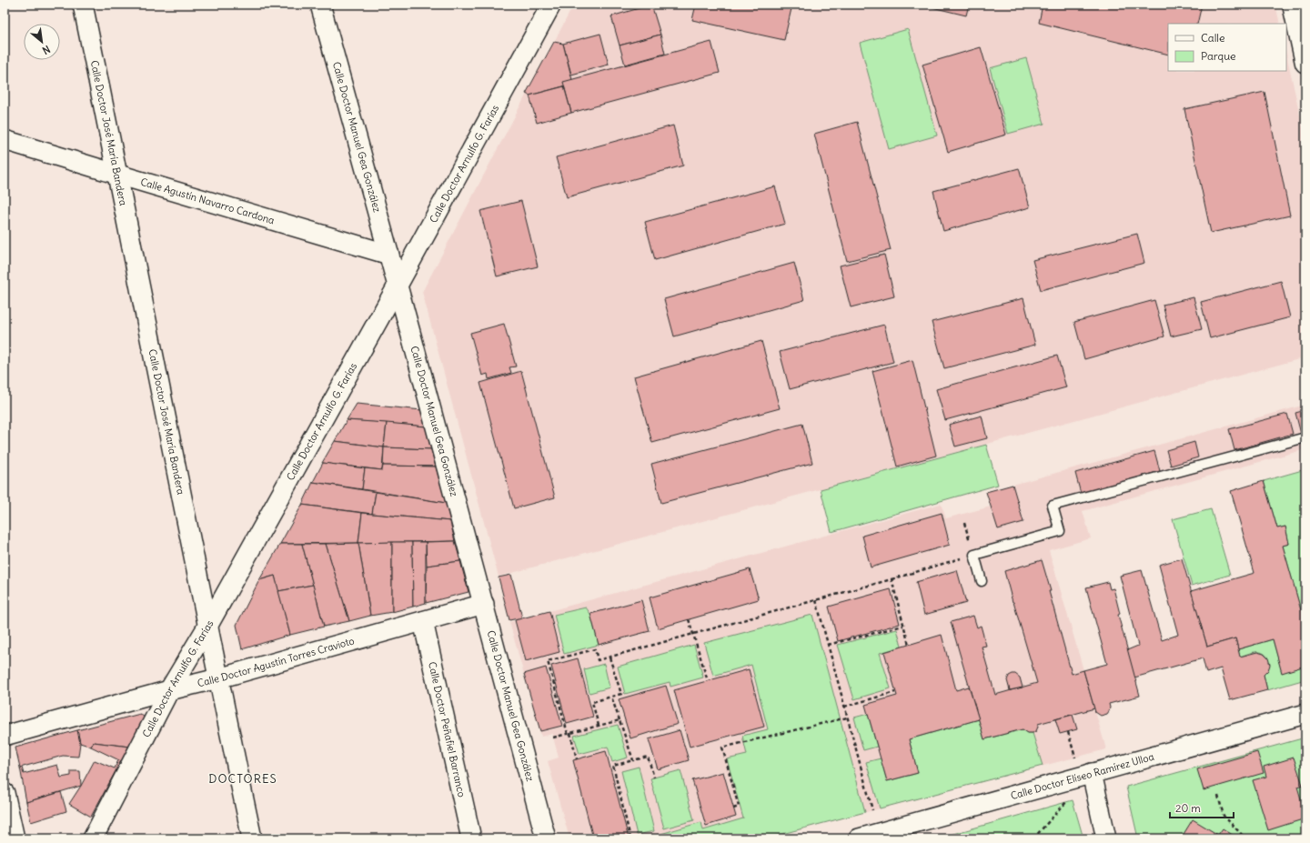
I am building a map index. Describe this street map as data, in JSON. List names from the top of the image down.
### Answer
{
  "streets": {
    "street": [
      "Calle Doctor José María Bandera",
      "Calle Doctor Manuel Gea González",
      "Calle Doctor Arnulfo G. Farías",
      "Calle Agustín Navarro Cardona",
      "Calle Doctor Agustín Torres Cravioto",
      "Calle Doctor Peñafiel Barranco",
      "Calle Doctor Elíseo Ramírez Ulloa"
    ]
  },
  "crossings": [
    ["Calle Doctor José María Bandera", "Calle Doctor Arnulfo G. Farías"],
    ["Calle Doctor José María Bandera", "Calle Agustín Navarro Cardona"],
    ["Calle Doctor José María Bandera", "Calle Doctor Agustín Torres Cravioto"],
    ["Calle Doctor Manuel Gea González", "Calle Doctor Arnulfo G. Farías"],
    ["Calle Doctor Manuel Gea González", "Calle Agustín Navarro Cardona"],
    ["Calle Doctor Manuel Gea González", "Calle Doctor Agustín Torres Cravioto"],
    ["Calle Doctor Arnulfo G. Farías", "Calle Doctor Agustín Torres Cravioto"],
    ["Calle Doctor Agustín Torres Cravioto", "Calle Doctor Peñafiel Barranco"]
  ],
  "districts": ["DOCTORES"],
  "legend": ["Calle", "Parque"],
  "scale_bar": "20 m",
  "north": "bottom right"
}
